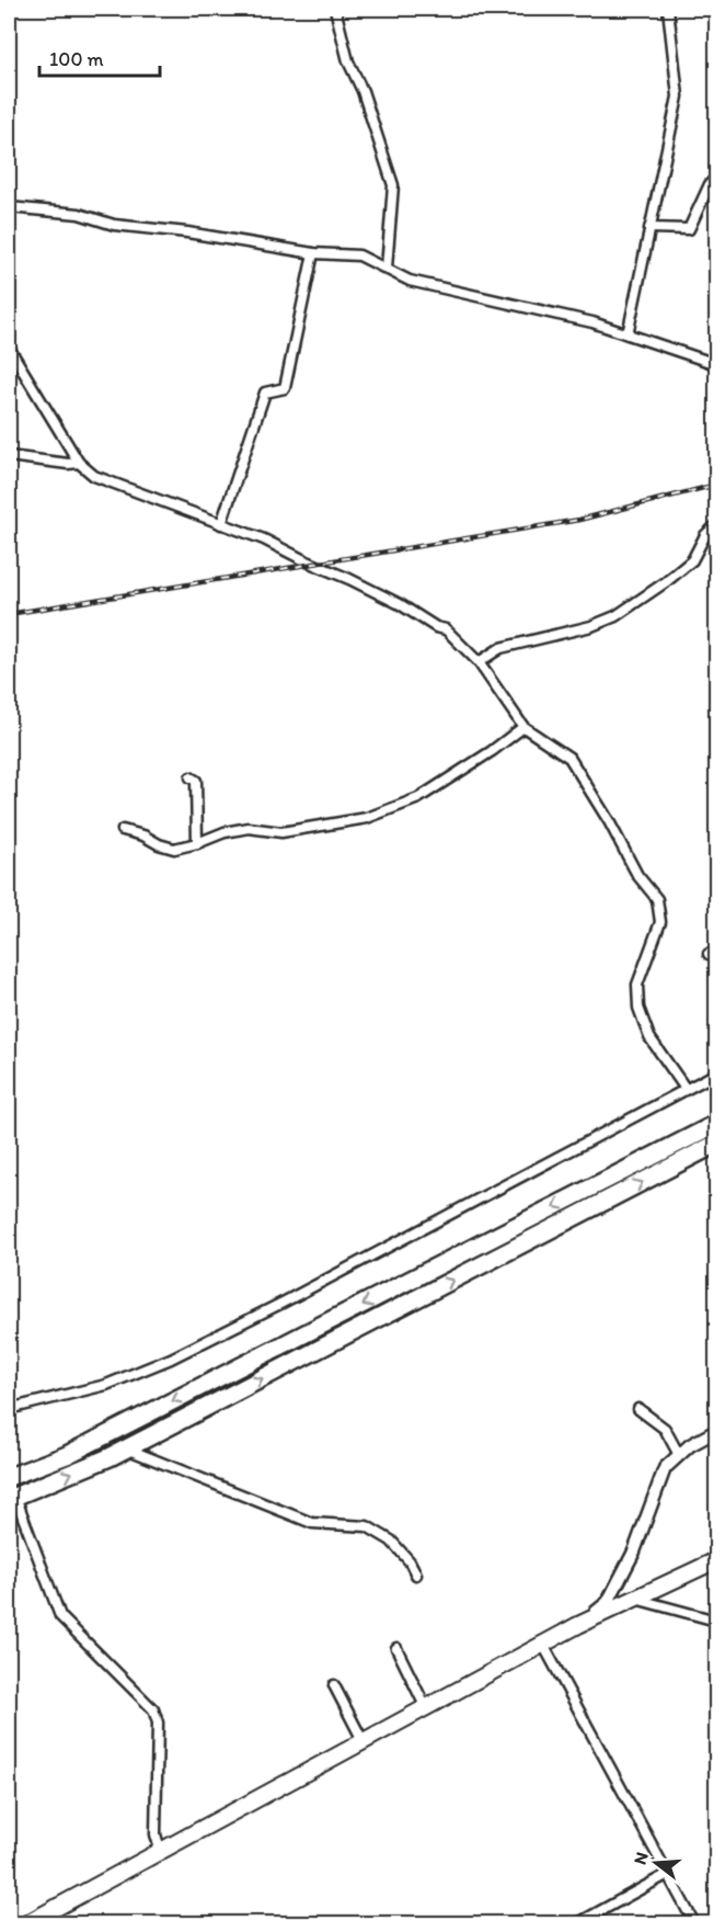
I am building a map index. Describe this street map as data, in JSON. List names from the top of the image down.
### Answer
{
  "scale_bar": "100 m",
  "north": "left"
}
